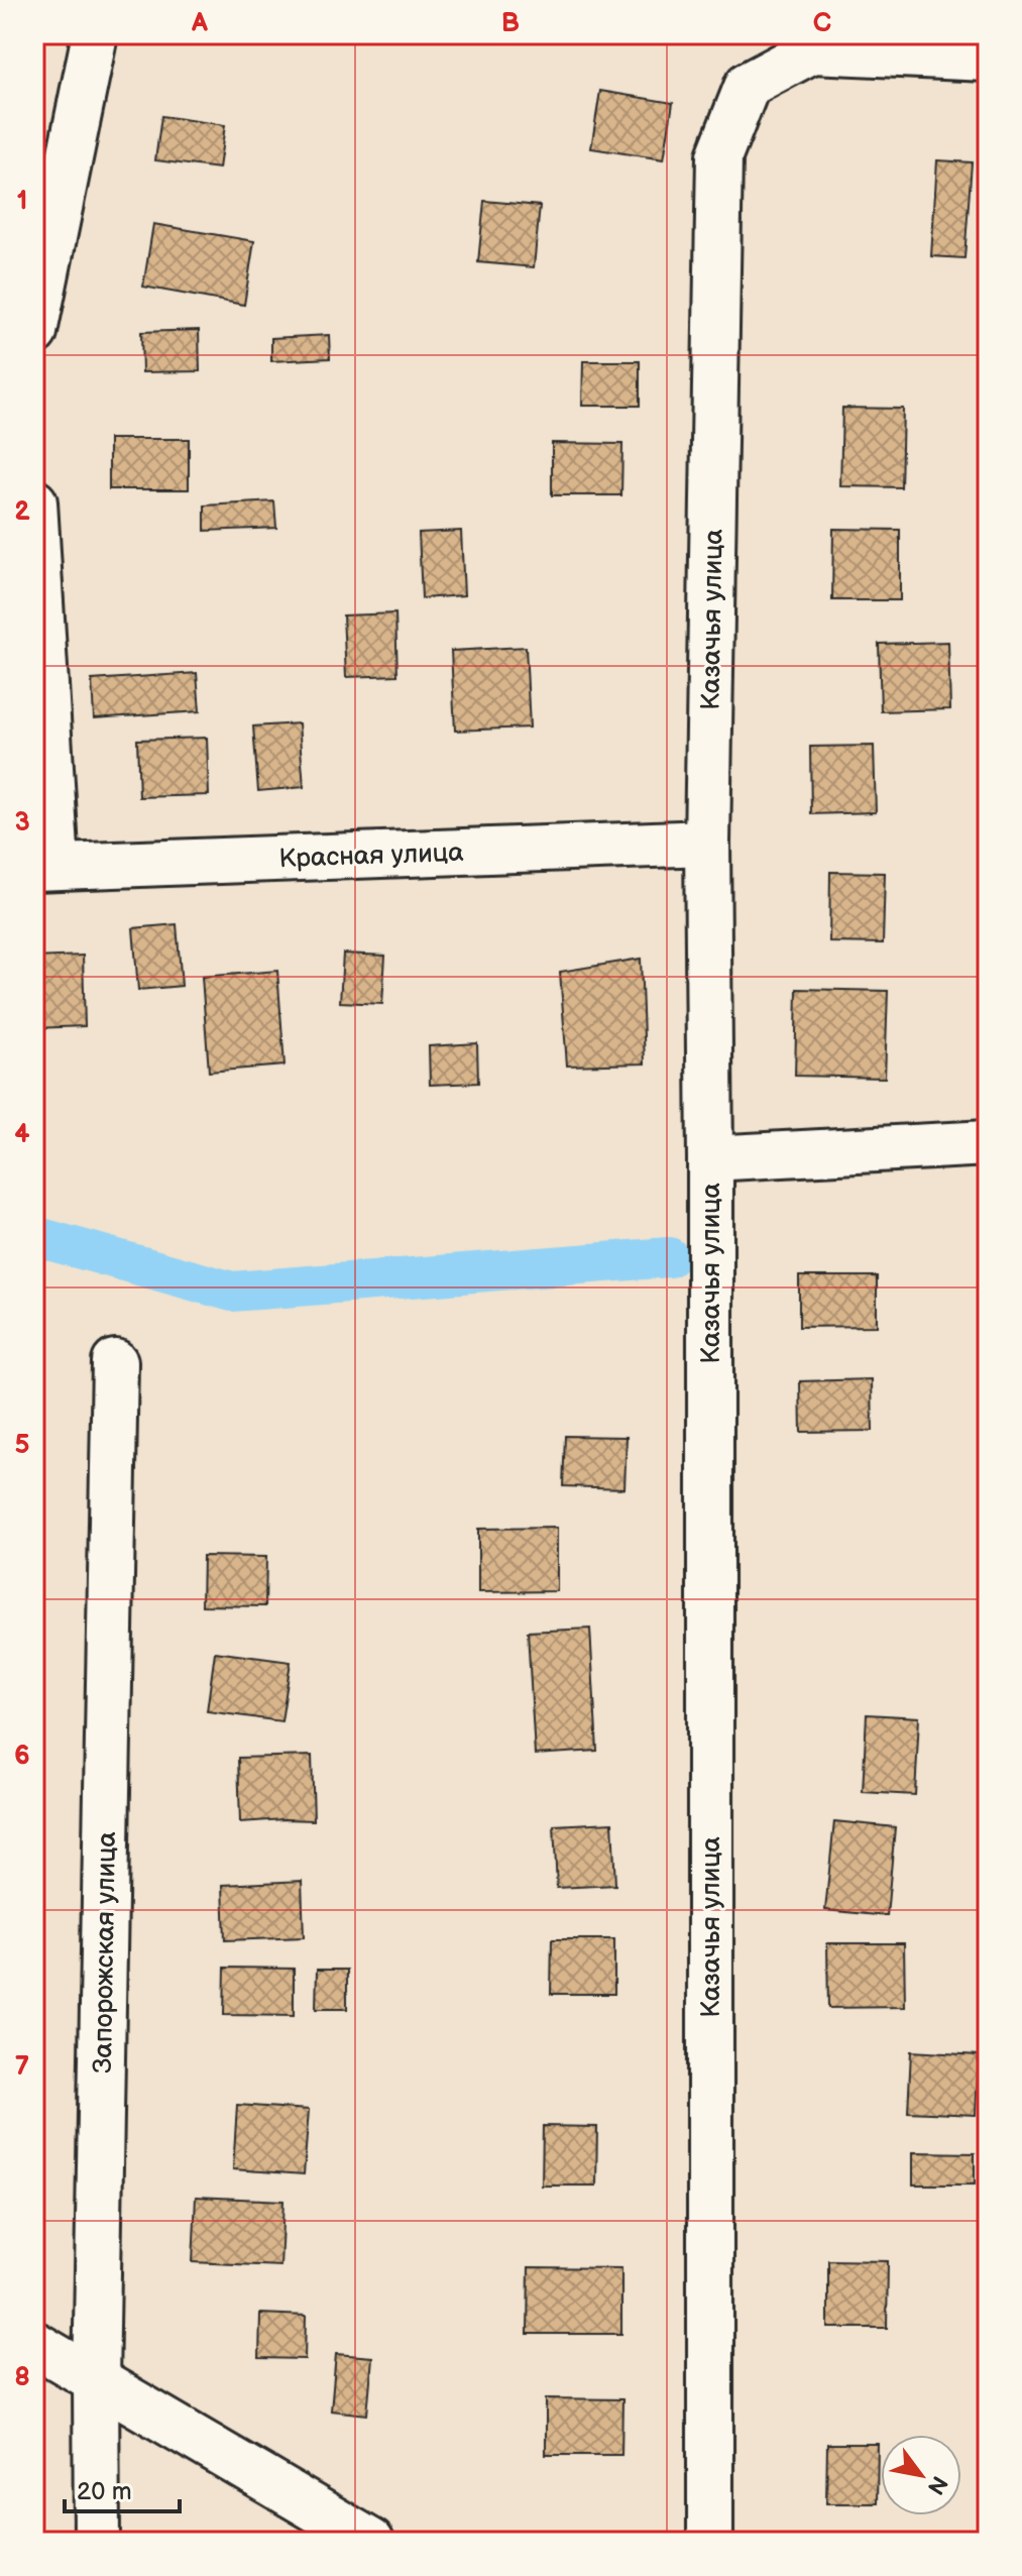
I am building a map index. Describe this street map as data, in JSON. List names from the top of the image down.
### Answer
{
  "streets": {
    "street": ["Казачья улица", "Красная улица", "Запорожская улица"]
  },
  "crossings": [
    ["Казачья улица", "Красная улица"]
  ],
  "scale_bar": "20 m",
  "north": "bottom right",
  "grid": {
    "columns": ["A", "B", "C"],
    "rows": [
      "1",
      "2",
      "3",
      "4",
      "5",
      "6",
      "7",
      "8"
    ]
  }
}
